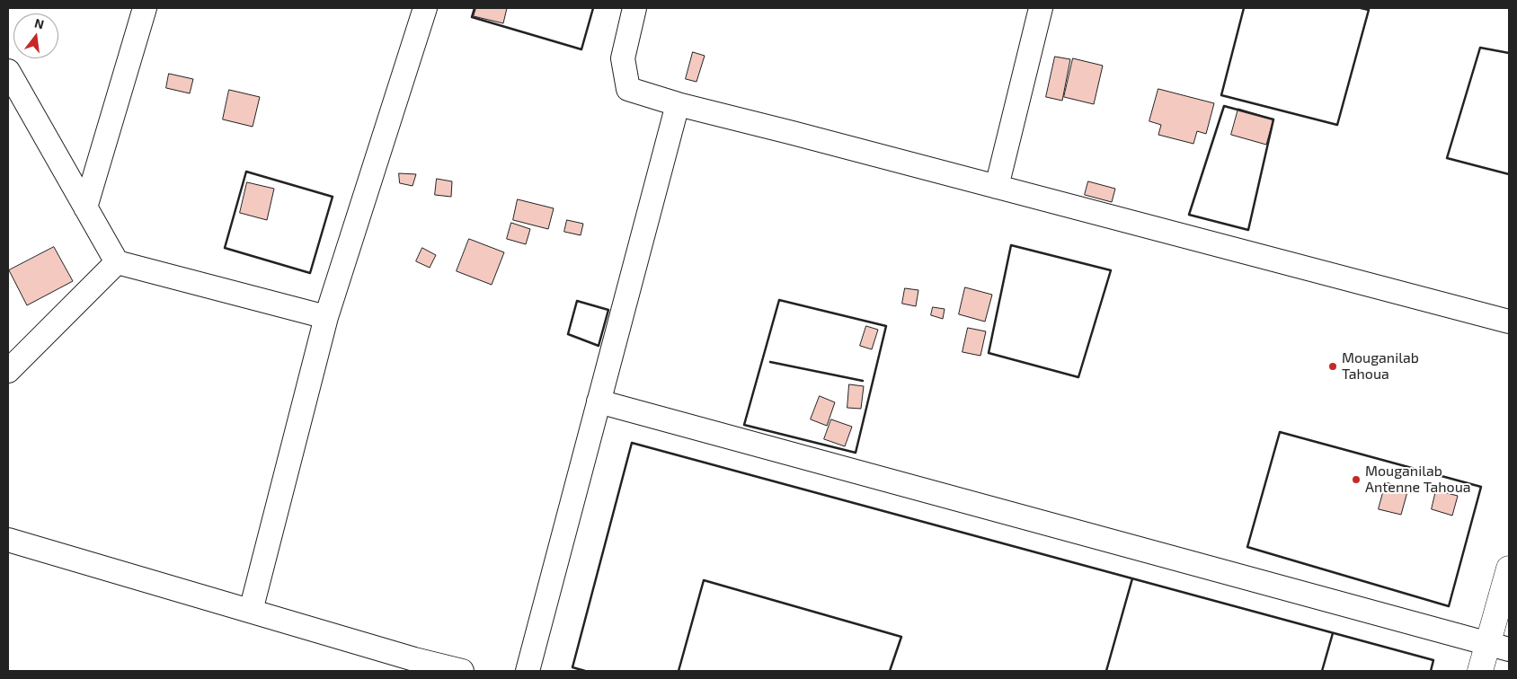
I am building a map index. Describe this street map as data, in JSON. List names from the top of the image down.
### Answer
{
  "places": ["Mouganilab Tahoua", "Mouganilab Antenne Tahoua"],
  "north": "top"
}
